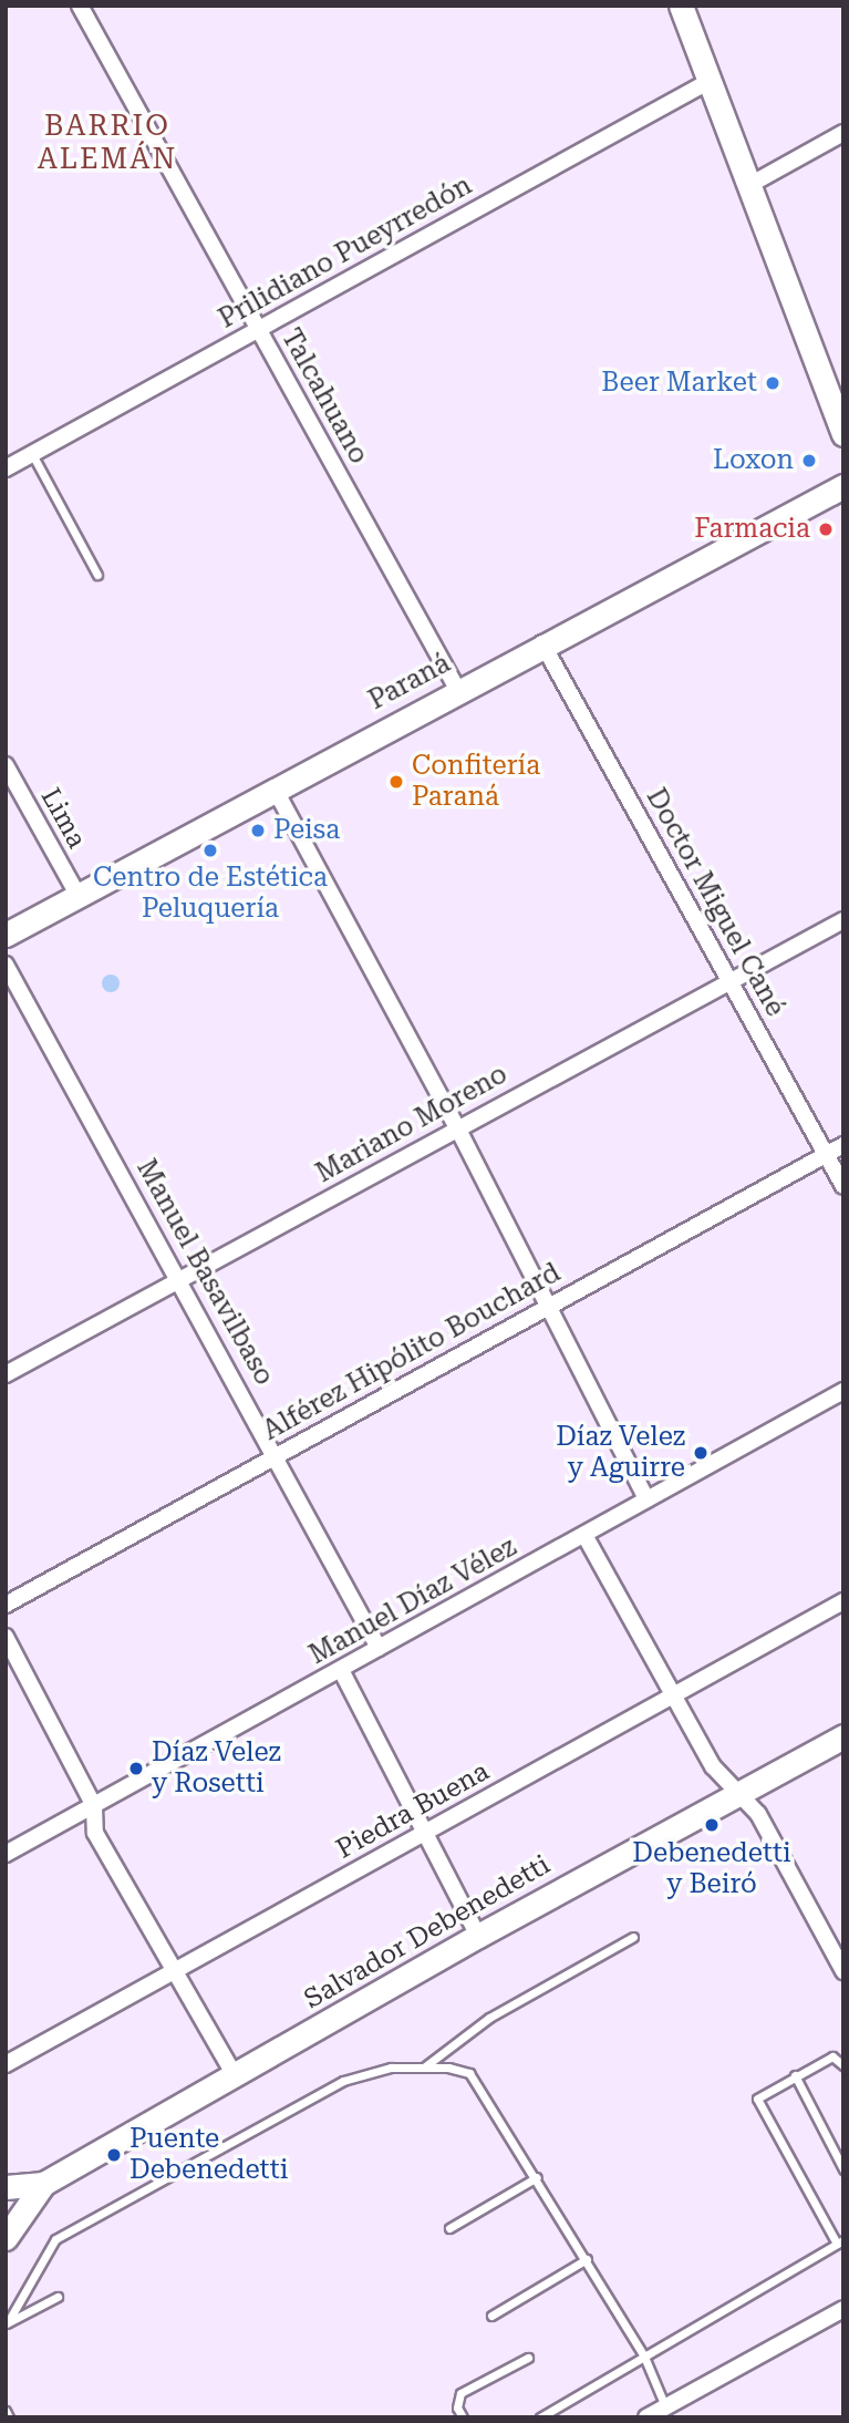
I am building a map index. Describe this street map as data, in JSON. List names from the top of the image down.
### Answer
{
  "streets": {
    "street": [
      "Prilidiano Pueyrredón",
      "Talcahuano",
      "Paraná",
      "Lima",
      "Doctor Miguel Cané",
      "Mariano Moreno",
      "Manuel Basavilbaso",
      "Alférez Hipólito Bouchard",
      "Manuel Díaz Vélez",
      "Piedra Buena",
      "Salvador Debenedetti"
    ]
  },
  "crossings": [
    ["Prilidiano Pueyrredón", "Talcahuano"],
    ["Talcahuano", "Paraná"],
    ["Paraná", "Lima"],
    ["Paraná", "Doctor Miguel Cané"],
    ["Doctor Miguel Cané", "Mariano Moreno"],
    ["Doctor Miguel Cané", "Alférez Hipólito Bouchard"],
    ["Mariano Moreno", "Manuel Basavilbaso"],
    ["Manuel Basavilbaso", "Alférez Hipólito Bouchard"],
    ["Manuel Basavilbaso", "Manuel Díaz Vélez"]
  ],
  "districts": ["BARRIO ALEMÁN"],
  "places": [
    "Beer Market",
    "Loxon",
    "Farmacia",
    "Confitería Paraná",
    "Peisa",
    "Centro de Estética Peluquería",
    "Díaz Velez y Aguirre",
    "Díaz Velez y Rosetti",
    "Debenedetti y Beiró",
    "Puente Debenedetti"
  ]
}
